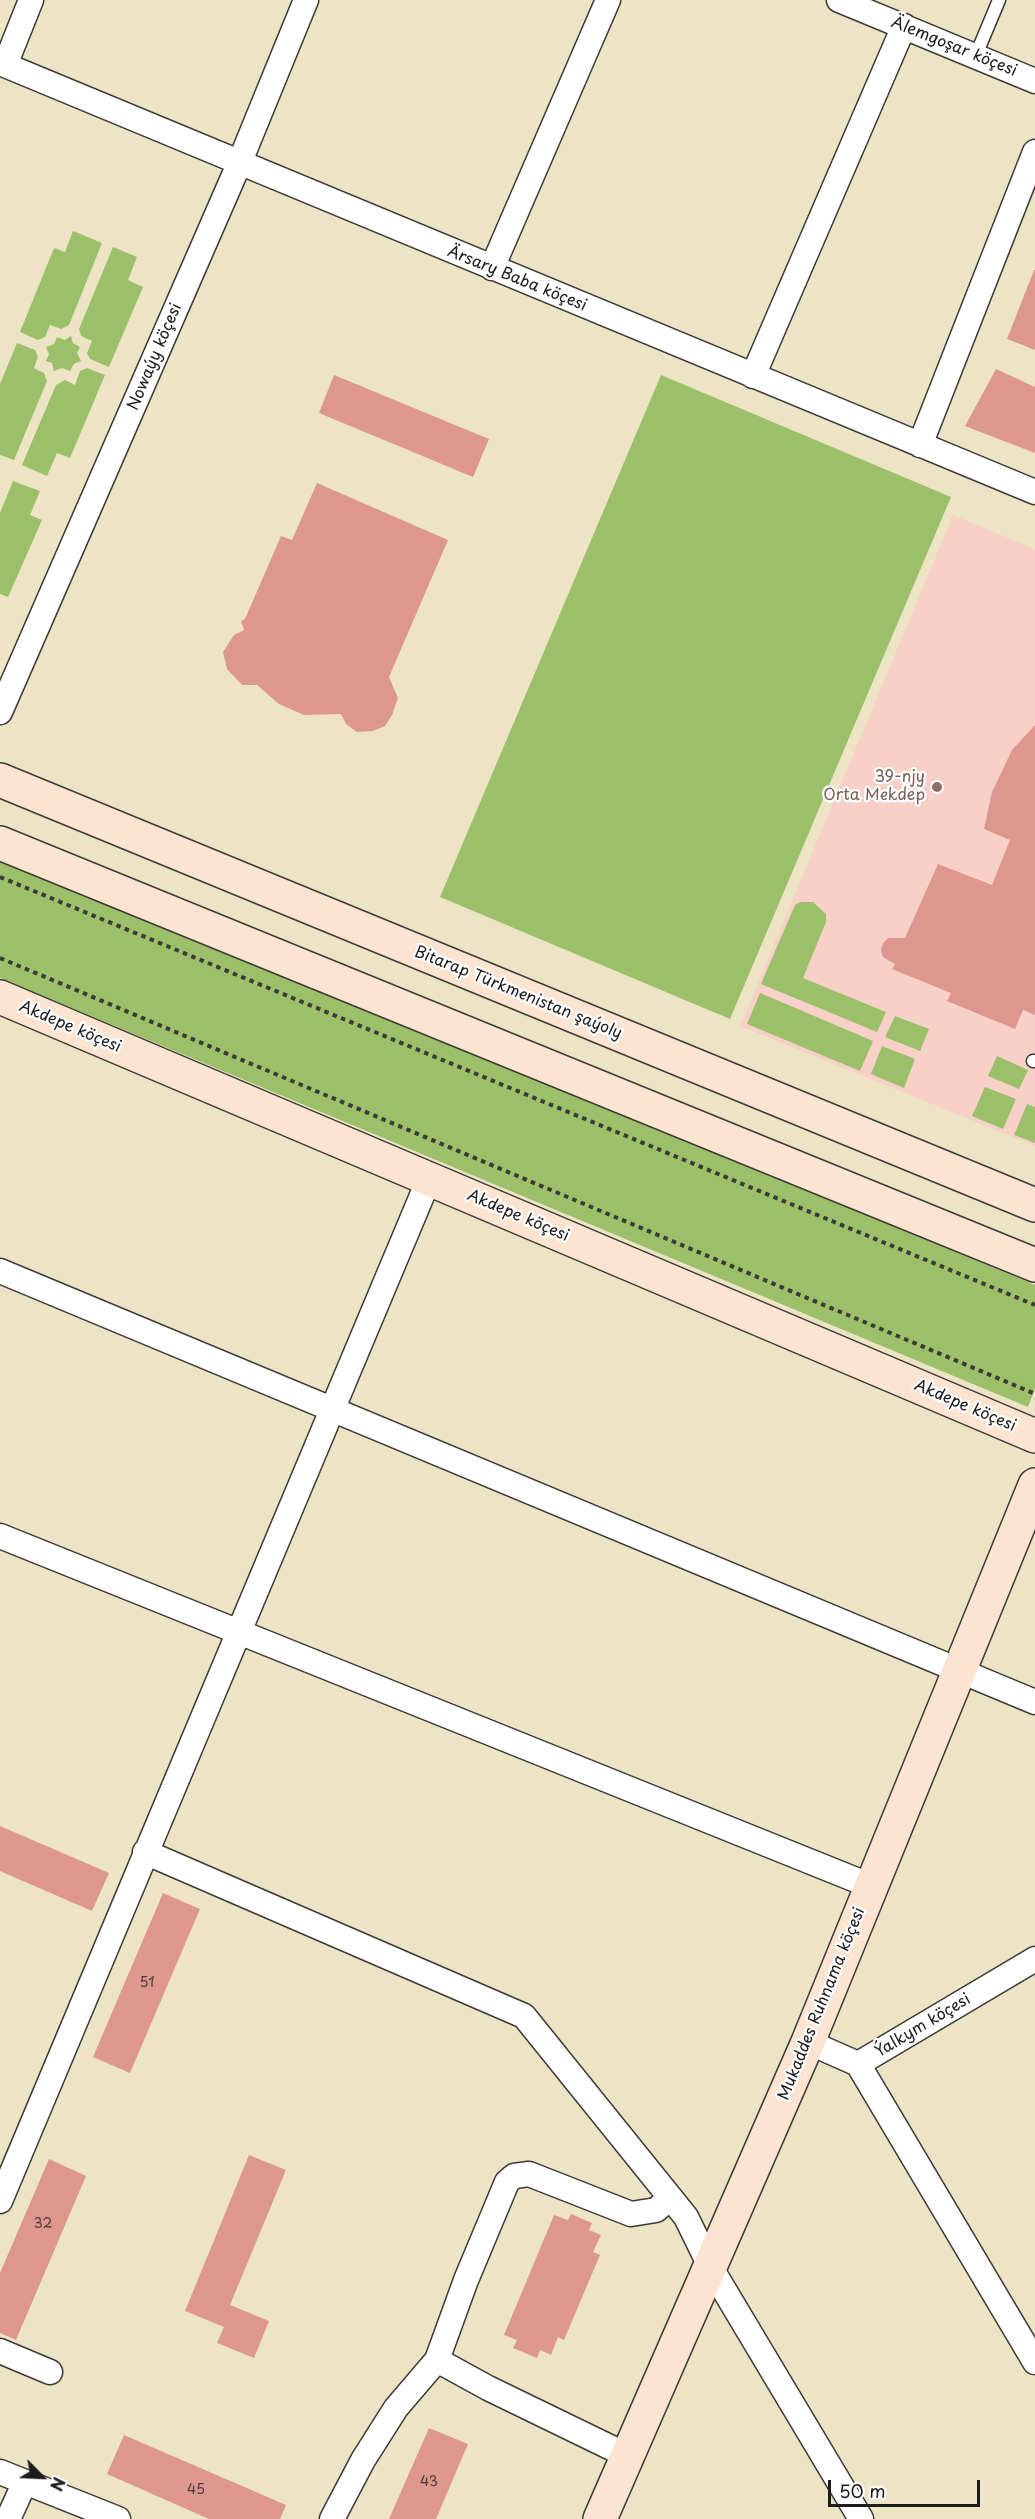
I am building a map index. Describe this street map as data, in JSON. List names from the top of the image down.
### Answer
{
  "streets": {
    "street": [
      "Älemgoşar köçesi",
      "Ärsary Baba köçesi",
      "Nowaýy köçesi",
      "Bitarap Türkmenistan şaýoly",
      "Akdepe köçesi",
      "Mukaddes Ruhnama köçesi",
      "Ýalkym köçesi"
    ]
  },
  "crossings": [
    ["Ärsary Baba köçesi", "Nowaýy köçesi"],
    ["Mukaddes Ruhnama köçesi", "Ýalkym köçesi"]
  ],
  "places": ["39-njy Orta Mekdep"],
  "house_numbers": [
    "51",
    "32",
    "43",
    "45"
  ],
  "scale_bar": "50 m",
  "north": "bottom right"
}
